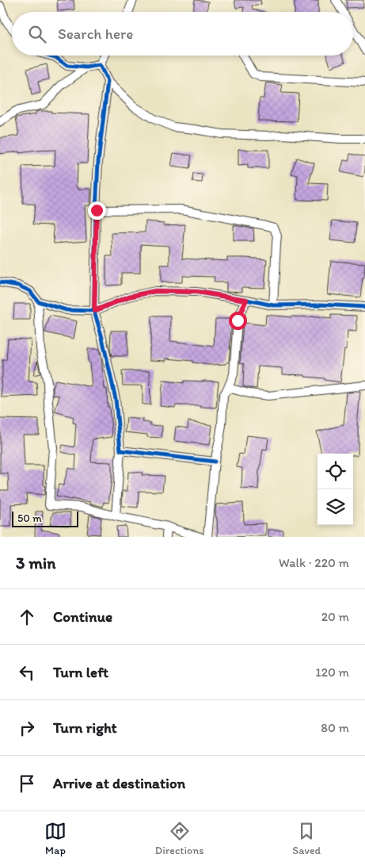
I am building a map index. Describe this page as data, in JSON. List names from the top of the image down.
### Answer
{
  "scale_bar": "50 m",
  "page": {
    "search": "Search here",
    "scale": "50 m",
    "heading": ["3 min", "Walk · 220 m"],
    "list": [
      ["Continue", "20 m"],
      ["Turn left", "120 m"],
      ["Turn right", "80 m"],
      "Arrive at destination"
    ],
    "nav": ["Map", "Directions", "Saved"]
  }
}
